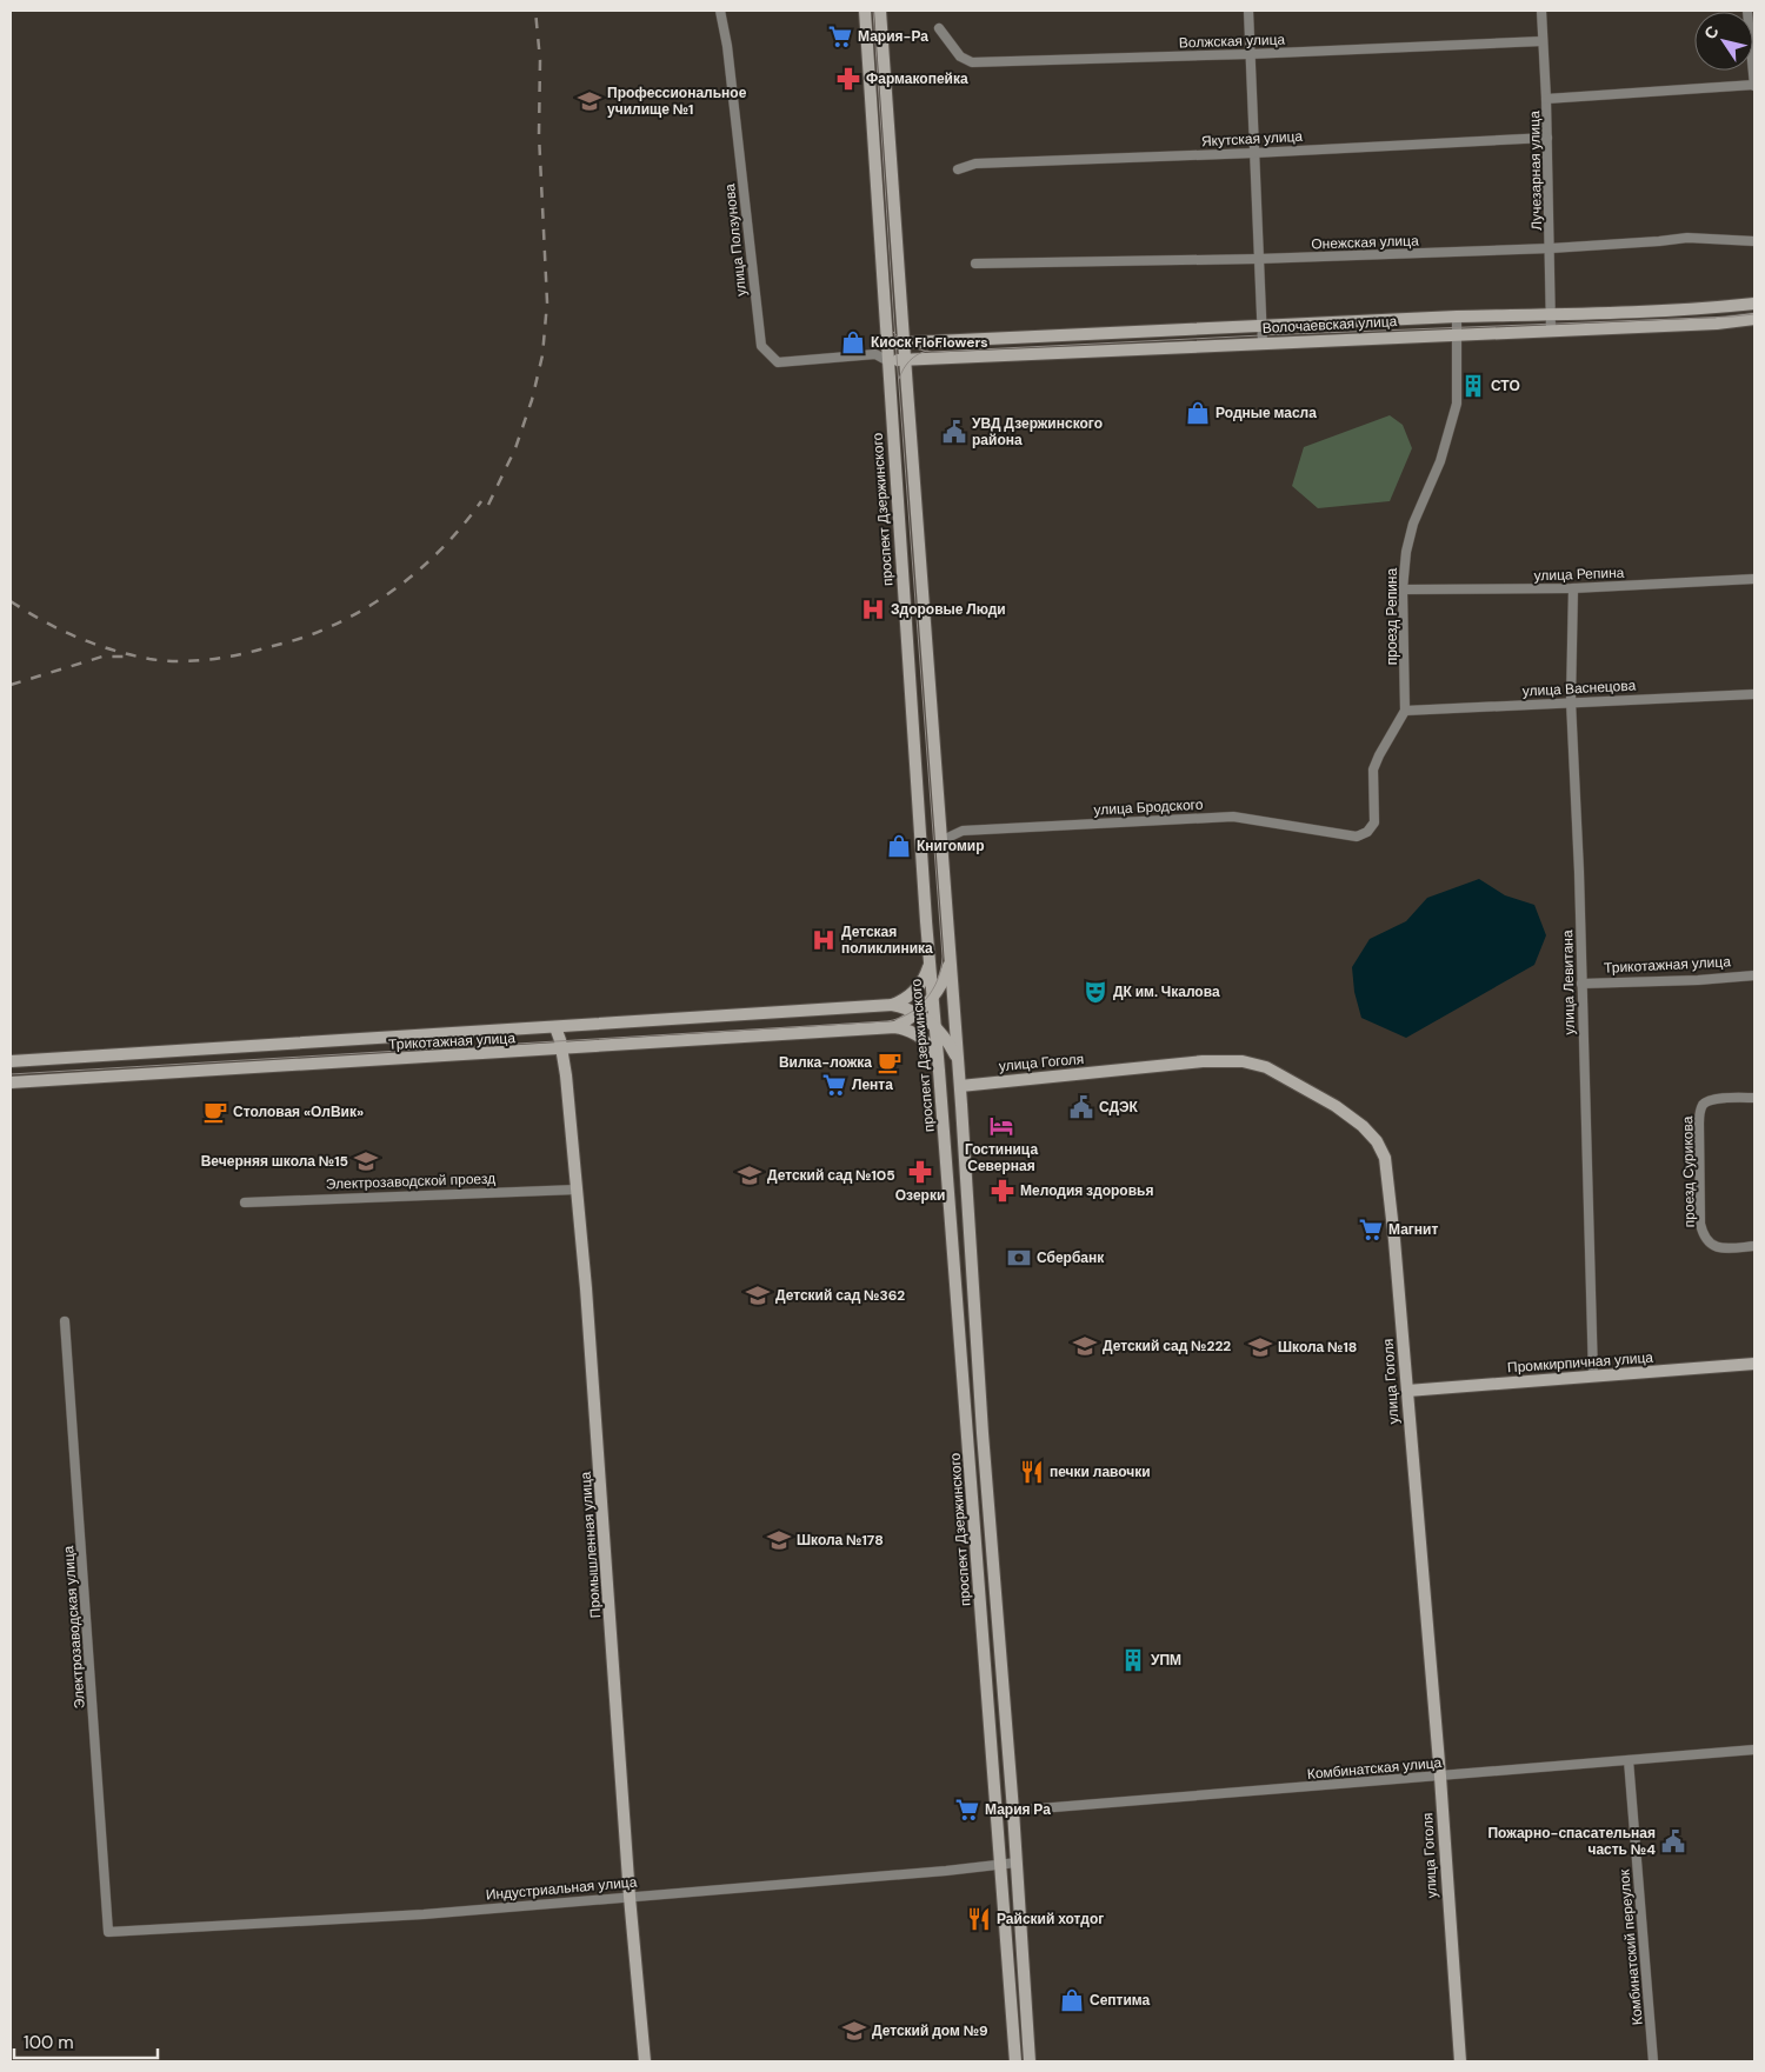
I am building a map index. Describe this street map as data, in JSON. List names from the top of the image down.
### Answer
{
  "streets": {
    "main road": [
      "Волочаевская улица",
      "проспект Дзержинского",
      "Трикотажная улица",
      "улица Гоголя",
      "Промкирпичная улица",
      "Промышленная улица"
    ],
    "street": [
      "Волжская улица",
      "Якутская улица",
      "Лучезарная улица",
      "улица Ползунова",
      "Онежская улица",
      "улица Репина",
      "проезд Репина",
      "улица Васнецова",
      "улица Бродского",
      "улица Левитана",
      "проезд Сурикова",
      "Электрозаводской проезд",
      "Электрозаводская улица",
      "Комбинатская улица",
      "Индустриальная улица",
      "Комбинатский переулок"
    ]
  },
  "crossings": [
    ["Волжская улица", "Лучезарная улица"],
    ["Якутская улица", "Лучезарная улица"],
    ["Лучезарная улица", "Онежская улица"],
    ["Лучезарная улица", "Волочаевская улица"],
    ["Волочаевская улица", "проспект Дзержинского"],
    ["Волочаевская улица", "проезд Репина"],
    ["проспект Дзержинского", "улица Бродского"],
    ["проспект Дзержинского", "улица Гоголя"],
    ["проспект Дзержинского", "Комбинатская улица"],
    ["проспект Дзержинского", "Индустриальная улица"],
    ["улица Репина", "проезд Репина"],
    ["улица Репина", "улица Левитана"],
    ["проезд Репина", "улица Васнецова"],
    ["проезд Репина", "улица Бродского"],
    ["улица Васнецова", "улица Бродского"],
    ["улица Васнецова", "улица Левитана"],
    ["Трикотажная улица", "улица Левитана"],
    ["Трикотажная улица", "Промышленная улица"],
    ["улица Левитана", "Промкирпичная улица"],
    ["улица Гоголя", "Промкирпичная улица"],
    ["улица Гоголя", "Комбинатская улица"],
    ["Электрозаводской проезд", "Промышленная улица"],
    ["Промышленная улица", "Индустриальная улица"],
    ["Электрозаводская улица", "Индустриальная улица"],
    ["Комбинатская улица", "Комбинатский переулок"]
  ],
  "places": {
    "supermarket": [
      "Мария-Ра",
      "Лента",
      "Магнит",
      "Мария Ра"
    ],
    "pharmacy": ["Фармакопейка", "Озерки", "Мелодия здоровья"],
    "school or university": [
      "Профессиональное училище №1",
      "Вечерняя школа №15",
      "Детский сад №105",
      "Детский сад №362",
      "Детский сад №222",
      "Школа №18",
      "Школа №178",
      "Детский дом №9"
    ],
    "shop": [
      "Киоск FloFlowers",
      "Родные масла",
      "Книгомир",
      "Септима"
    ],
    "building": ["СТО", "УПМ"],
    "public building": ["УВД Дзержинского района", "СДЭК", "Пожарно-спасательная часть №4"],
    "hospital": ["Здоровые Люди", "Детская поликлиника"],
    "theatre": ["ДК им. Чкалова"],
    "cafe": ["Вилка-ложка", "Столовая «ОлВик»"],
    "hotel": ["Гостиница Северная"],
    "bank": ["Сбербанк"],
    "restaurant": ["печки лавочки", "Райский хотдог"]
  },
  "scale_bar": "100 m",
  "north": "top left"
}
